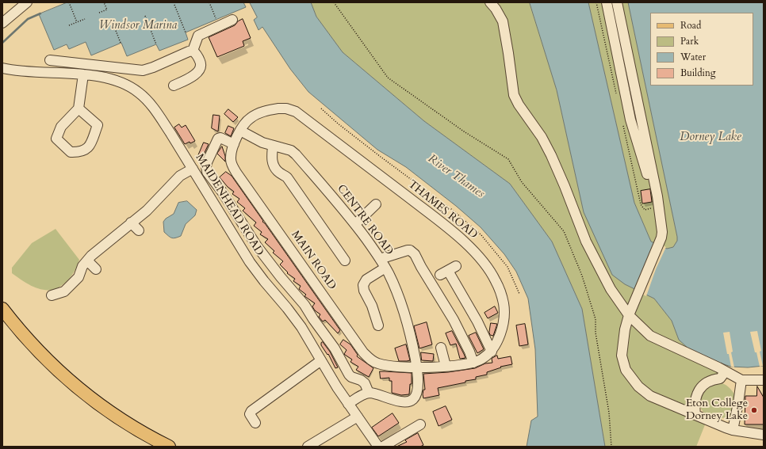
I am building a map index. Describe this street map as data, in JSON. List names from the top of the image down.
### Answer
{
  "streets": {
    "street": [
      "MAIDENHEAD ROAD",
      "THAMES ROAD",
      "CENTRE ROAD",
      "MAIN ROAD"
    ]
  },
  "crossings": [
    ["THAMES ROAD", "CENTRE ROAD"],
    ["THAMES ROAD", "MAIN ROAD"],
    ["CENTRE ROAD", "MAIN ROAD"]
  ],
  "water": ["Windsor Marina", "Dorney Lake", "River Thames"],
  "places": ["Eton College Dorney Lake"],
  "legend": [
    "Road",
    "Park",
    "Water",
    "Building"
  ]
}
